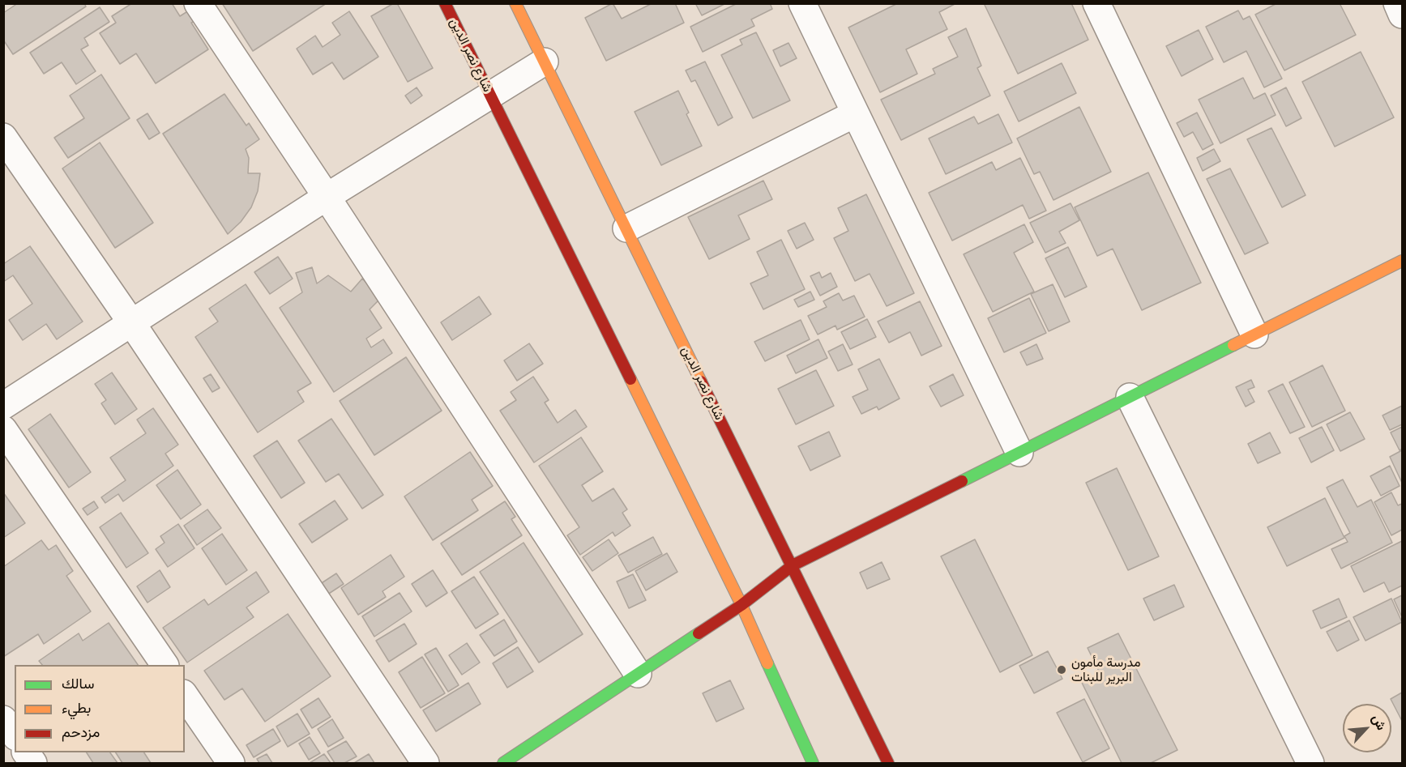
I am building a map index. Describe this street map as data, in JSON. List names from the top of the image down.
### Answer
{
  "streets": {
    "street": ["شارع نصر الدين"]
  },
  "places": ["مدرسة مأمون البرير للبنات"],
  "legend": ["سالك", "بطيء", "مزدحم"],
  "north": "top right"
}
